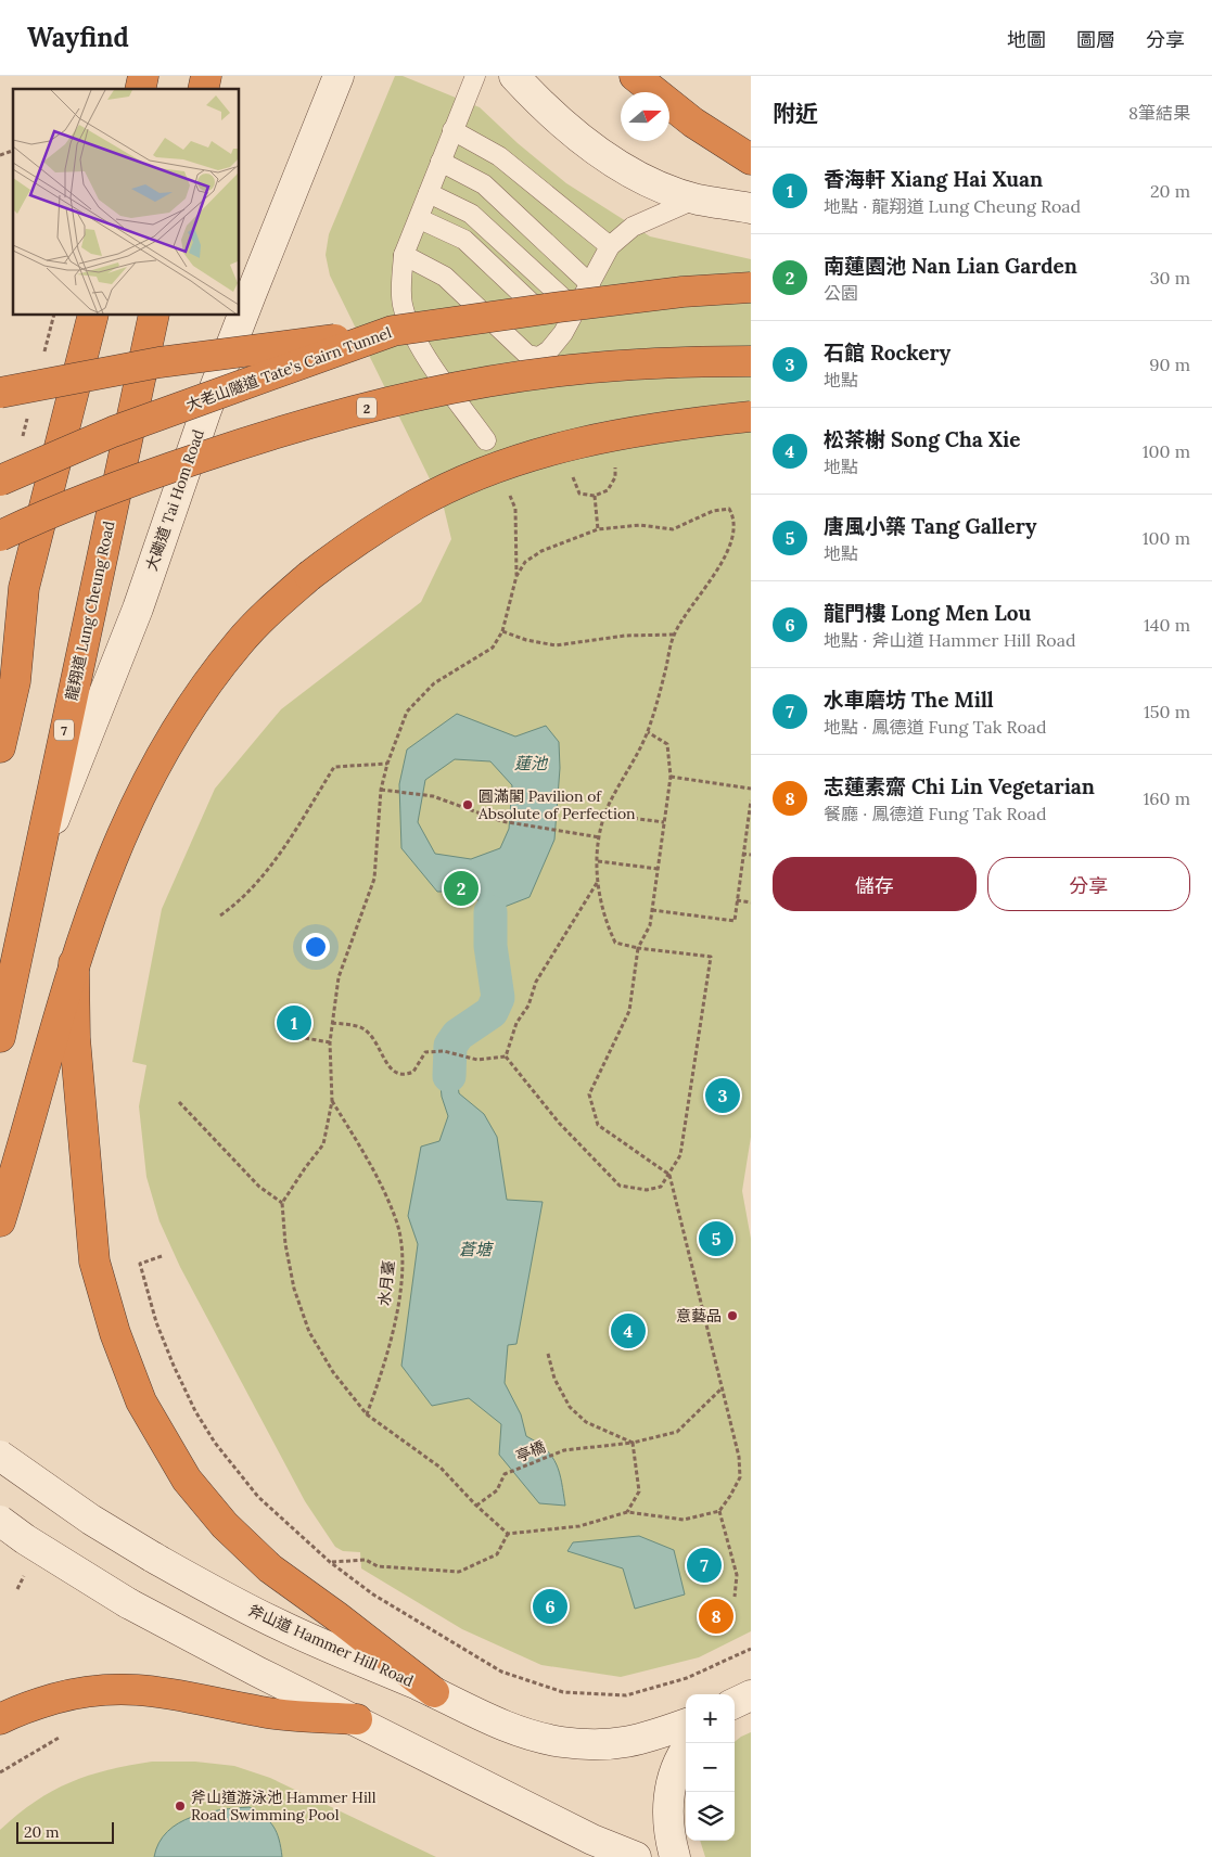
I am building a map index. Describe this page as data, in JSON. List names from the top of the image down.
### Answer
{
  "streets": {
    "highway": [
      "大老山隧道 Tate's Cairn Tunnel",
      "2",
      "龍翔道 Lung Cheung Road",
      "7"
    ],
    "main road": ["大磡道 Tai Hom Road", "斧山道 Hammer Hill Road"],
    "path": ["水月臺", "亭橋"]
  },
  "crossings": [
    ["大磡道 Tai Hom Road", "龍翔道 Lung Cheung Road"]
  ],
  "water": ["蓮池", "蒼塘"],
  "places": ["圓滿閣 Pavilion of Absolute of Perfection", "意藝品", "斧山道游泳池 Hammer Hill Road Swimming Pool"],
  "scale_bar": "20 m",
  "north": "right",
  "page": {
    "header": "Wayfind",
    "nav": ["地圖", "圖層", "分享"],
    "heading": ["附近", "8筆結果"],
    "list": [
      {
        "mark": "1",
        "name": "香海軒 Xiang Hai Xuan",
        "note": "地點 · 龍翔道 Lung Cheung Road",
        "value": "20 m"
      },
      {
        "mark": "2",
        "name": "南蓮園池 Nan Lian Garden",
        "note": "公園",
        "value": "30 m"
      },
      {
        "mark": "3",
        "name": "石館 Rockery",
        "note": "地點",
        "value": "90 m"
      },
      {
        "mark": "4",
        "name": "松茶榭 Song Cha Xie",
        "note": "地點",
        "value": "100 m"
      },
      {
        "mark": "5",
        "name": "唐風小築 Tang Gallery",
        "note": "地點",
        "value": "100 m"
      },
      {
        "mark": "6",
        "name": "龍門樓 Long Men Lou",
        "note": "地點 · 斧山道 Hammer Hill Road",
        "value": "140 m"
      },
      {
        "mark": "7",
        "name": "水車磨坊 The Mill",
        "note": "地點 · 鳳德道 Fung Tak Road",
        "value": "150 m"
      },
      {
        "mark": "8",
        "name": "志蓮素齋 Chi Lin Vegetarian",
        "note": "餐廳 · 鳳德道 Fung Tak Road",
        "value": "160 m"
      }
    ],
    "buttons": ["儲存", "分享"],
    "pins": [
      "2",
      "1",
      "3",
      "5",
      "4",
      "7",
      "6",
      "8"
    ],
    "map_buttons": ["+", "−"],
    "scale": "20 m"
  }
}
